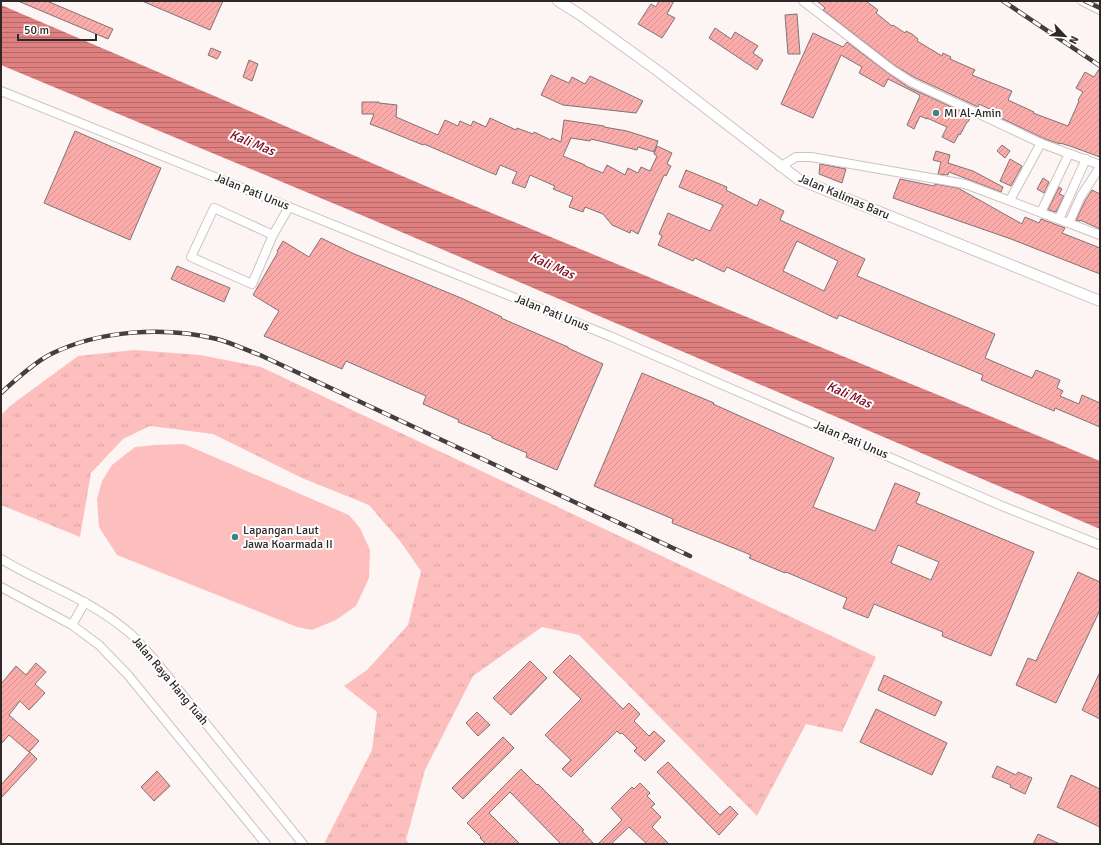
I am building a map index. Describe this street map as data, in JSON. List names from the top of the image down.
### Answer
{
  "streets": {
    "street": ["Jalan Pati Unus", "Jalan Kalimas Baru", "Jalan Raya Hang Tuah"]
  },
  "water": ["Kali Mas"],
  "places": ["MI Al-Amin", "Lapangan Laut Jawa Koarmada II"],
  "scale_bar": "50 m",
  "north": "bottom right"
}
